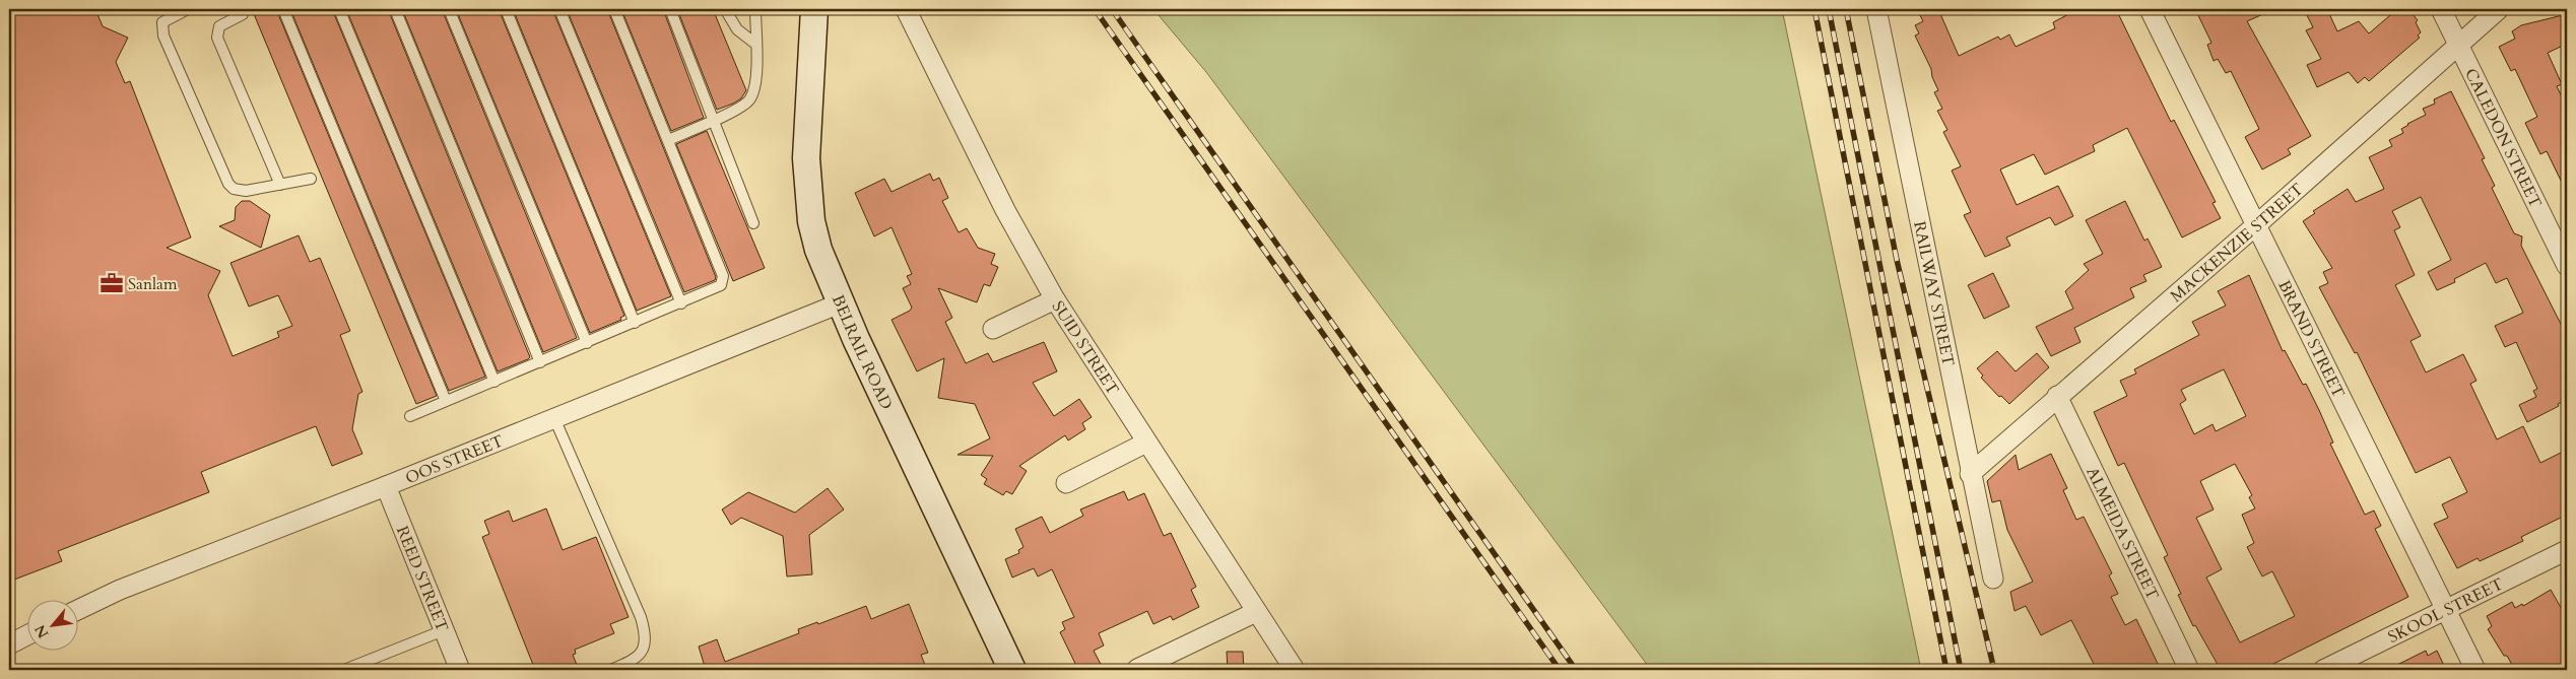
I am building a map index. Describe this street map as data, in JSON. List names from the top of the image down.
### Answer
{
  "streets": {
    "street": [
      "CALEDON STREET",
      "MACKENZIE STREET",
      "RAILWAY STREET",
      "BRAND STREET",
      "SUID STREET",
      "BELRAIL ROAD",
      "OOS STREET",
      "ALMEIDA STREET",
      "REED STREET",
      "SKOOL STREET"
    ]
  },
  "crossings": [
    ["CALEDON STREET", "MACKENZIE STREET"],
    ["MACKENZIE STREET", "RAILWAY STREET"],
    ["MACKENZIE STREET", "BRAND STREET"],
    ["MACKENZIE STREET", "ALMEIDA STREET"],
    ["BRAND STREET", "SKOOL STREET"],
    ["BELRAIL ROAD", "OOS STREET"],
    ["OOS STREET", "REED STREET"]
  ],
  "places": {
    "office": ["Sanlam"]
  },
  "north": "bottom left"
}
